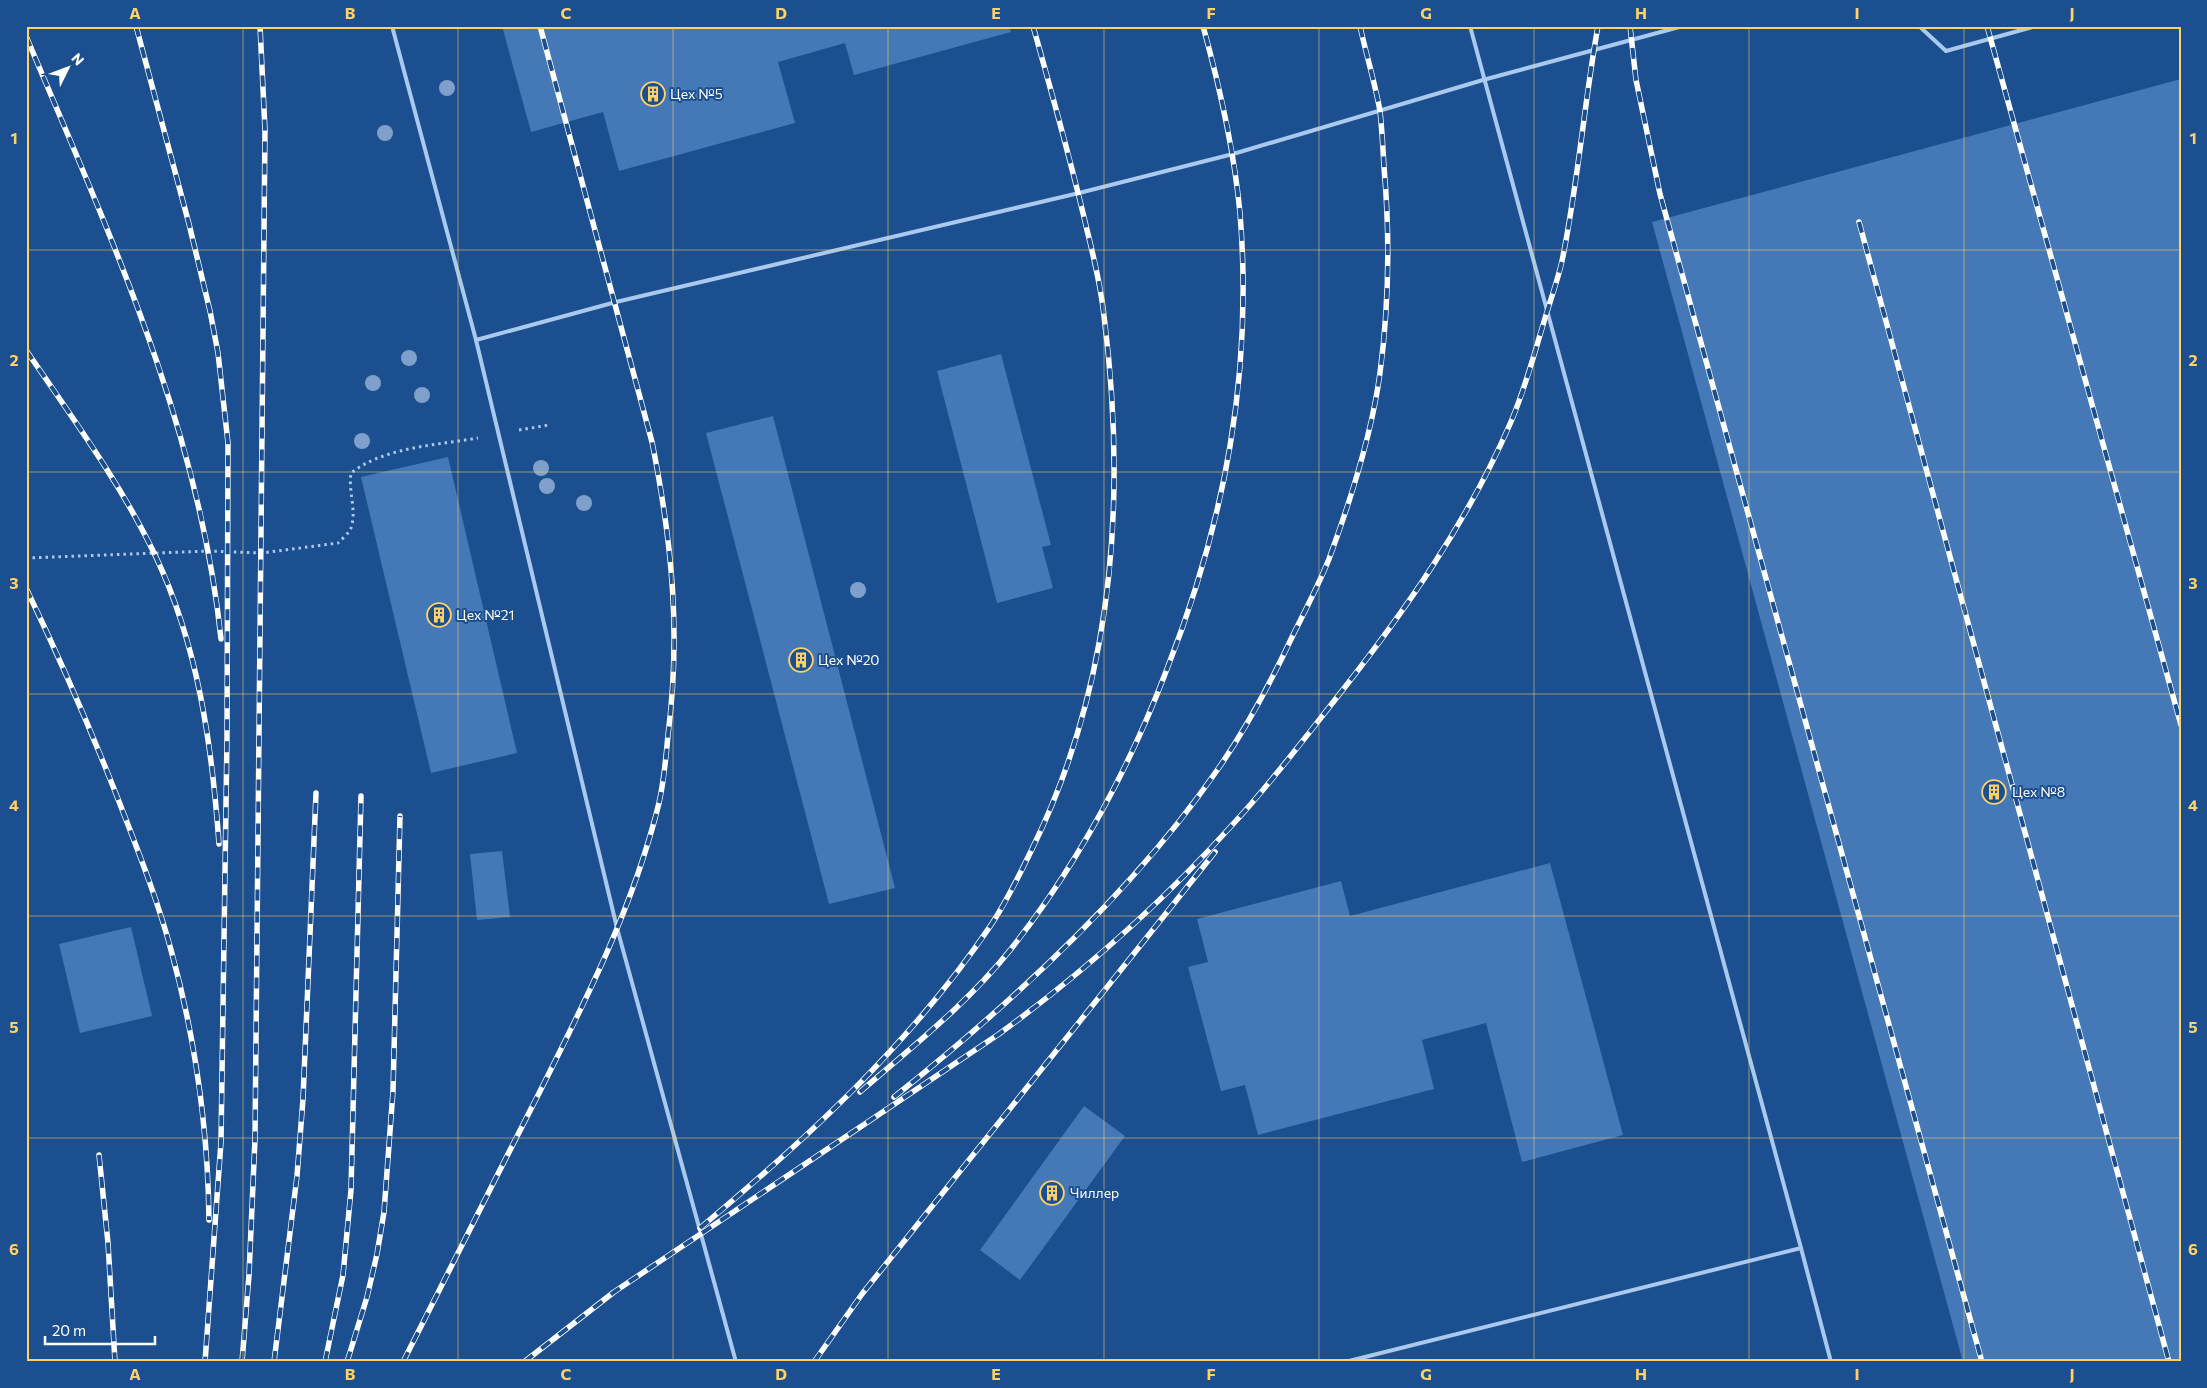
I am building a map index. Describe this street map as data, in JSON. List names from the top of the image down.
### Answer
{
  "places": {
    "building": [
      "Цех №5",
      "Цех №21",
      "Цех №20",
      "Цех №8",
      "Чиллер"
    ]
  },
  "scale_bar": "20 m",
  "north": "top right",
  "grid": {
    "columns": [
      "A",
      "B",
      "C",
      "D",
      "E",
      "F",
      "G",
      "H",
      "I",
      "J"
    ],
    "rows": [
      "1",
      "2",
      "3",
      "4",
      "5",
      "6"
    ]
  }
}
